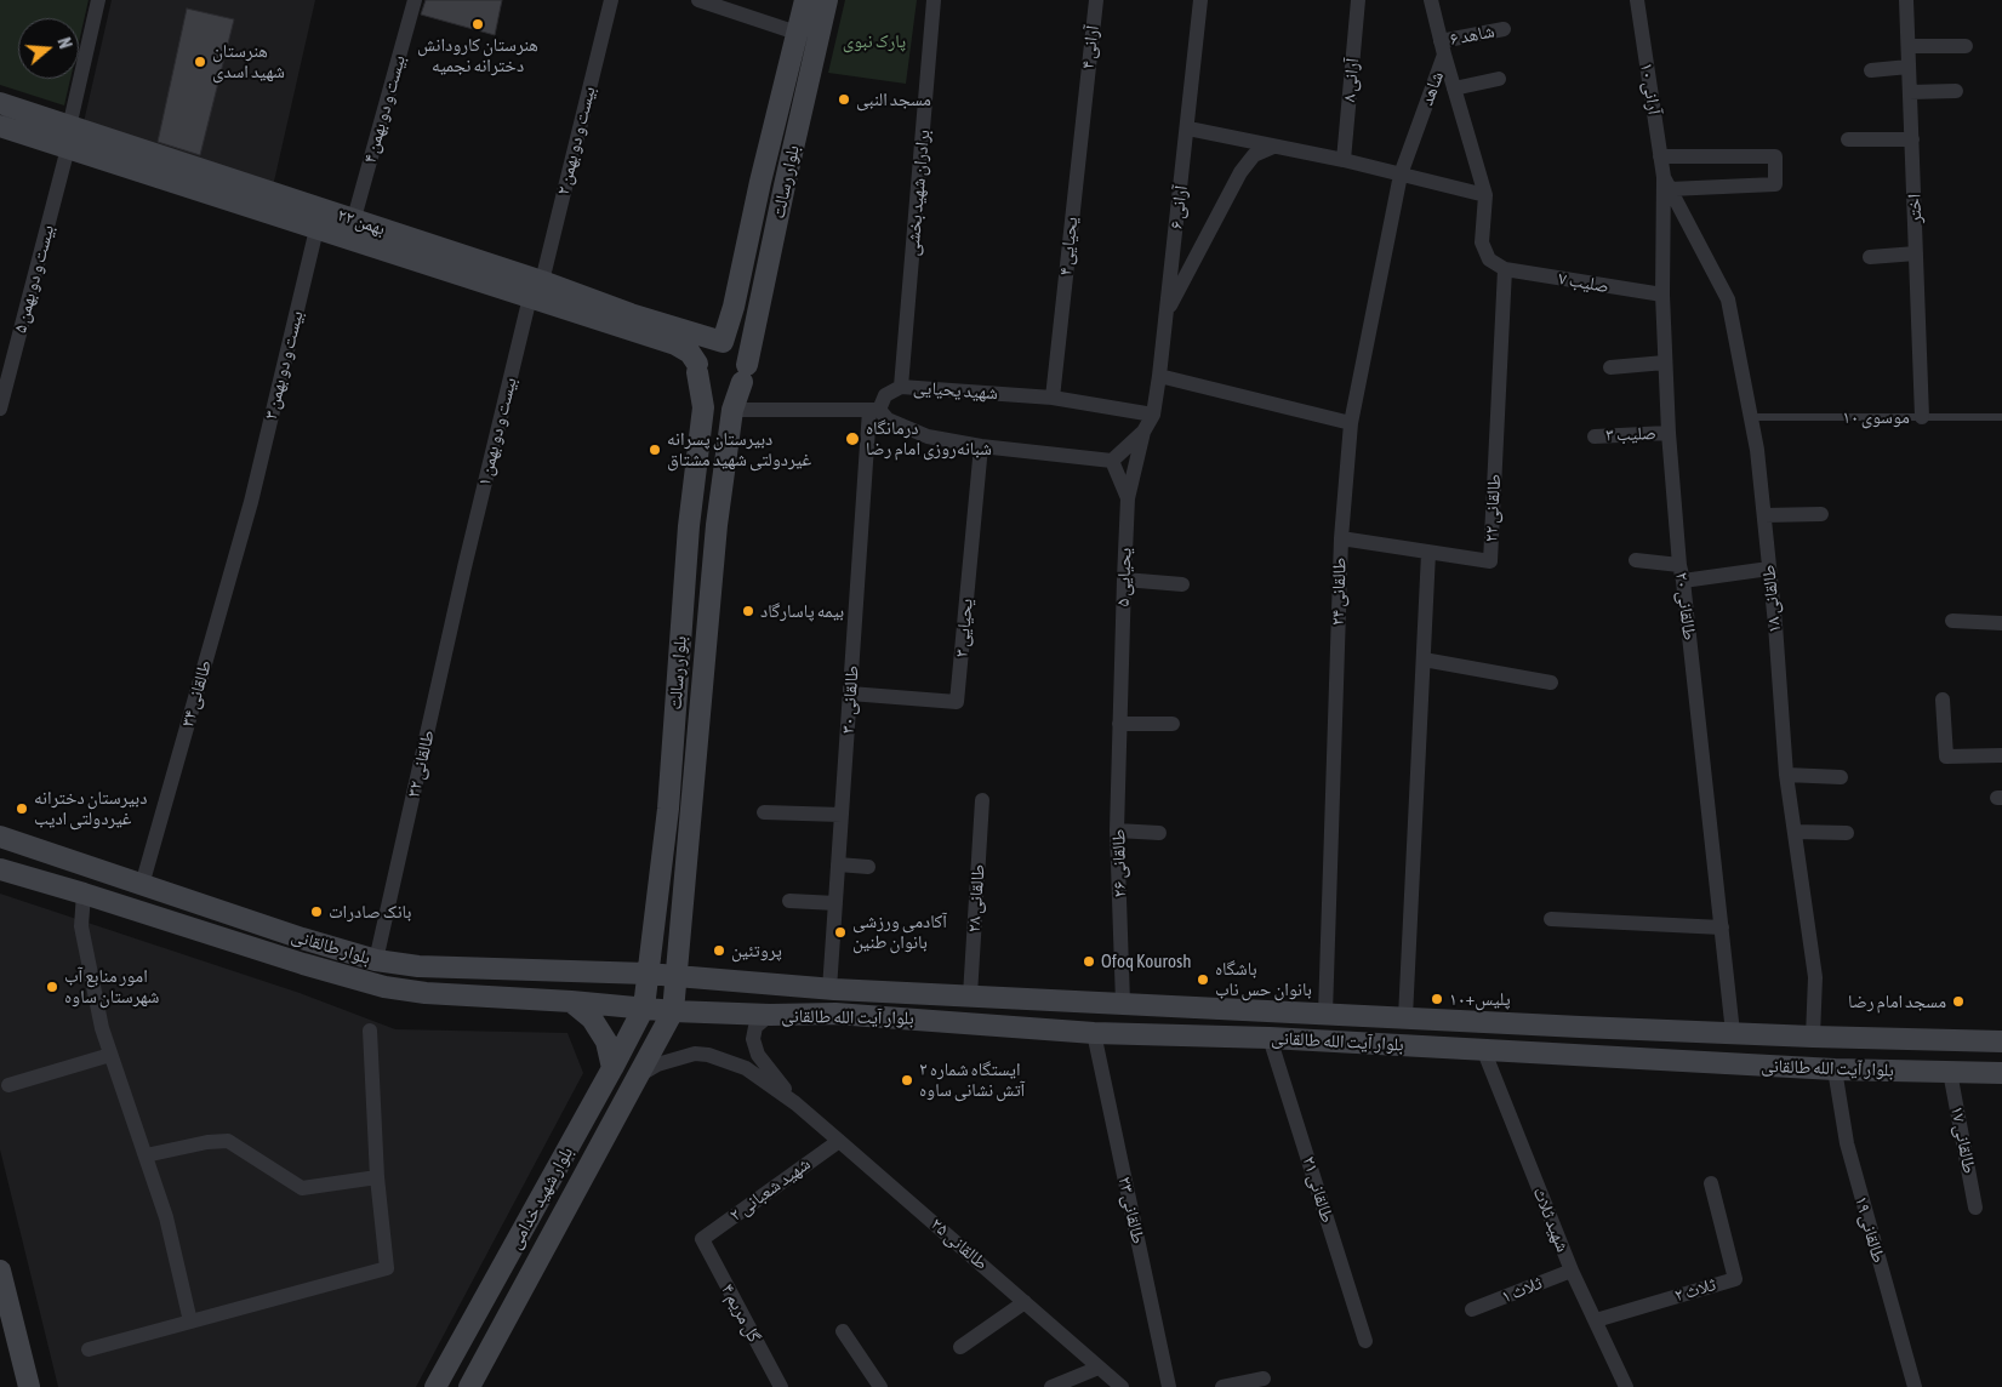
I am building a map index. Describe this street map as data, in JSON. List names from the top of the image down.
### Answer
{
  "streets": {
    "main road": [
      "بلوار رسالت",
      "۲۲ بهمن",
      "بلوار طالقانی",
      "بلوار آیت الله طالقانی",
      "بلوار شهید خدامی"
    ],
    "street": [
      "شاهد ۶",
      "آرانی ۴",
      "آرانی ۸",
      "شاهد",
      "آرانی ۱۰",
      "بیست و دو بهمن ۴",
      "بیست و دو بهمن ۲",
      "برادران شهید بخشی",
      "آرانی ۶",
      "اختر",
      "یحیایی ۴",
      "بیست و دو بهمن ۵",
      "صلیب ۷",
      "بیست و دو بهمن ۳",
      "شهید یحیایی",
      "بیست و دو بهمن ۱",
      "صلیب ۳",
      "طالقانی ۲۲",
      "یحیایی ۵",
      "طالقانی ۲۴",
      "طالقانی ۱۸",
      "طالقانی ۲۰",
      "یحیایی ۳",
      "طالقانی ۳۴",
      "طالقانی ۳۰",
      "طالقانی ۳۲",
      "طالقانی ۲۶",
      "طالقانی ۲۸",
      "طالقانی ۱۷",
      "شهید شعبانی ۲",
      "طالقانی ۲۱",
      "طالقانی ۲۳",
      "شهید ثلاث",
      "طالقانی ۱۹",
      "طالقانی ۲۵",
      "ثلاث ۱",
      "ثلاث ۲",
      "گل مریم ۴"
    ],
    "lane": ["موسوی ۱۰"]
  },
  "crossings": [
    ["شاهد ۶", "شاهد"],
    ["آرانی ۴", "یحیایی ۴"],
    ["شاهد", "طالقانی ۲۴"],
    ["آرانی ۱۰", "طالقانی ۱۸"],
    ["آرانی ۱۰", "طالقانی ۲۰"],
    ["بیست و دو بهمن ۴", "۲۲ بهمن"],
    ["بیست و دو بهمن ۲", "۲۲ بهمن"],
    ["بیست و دو بهمن ۲", "بیست و دو بهمن ۱"],
    ["بلوار رسالت", "۲۲ بهمن"],
    ["بلوار رسالت", "بلوار طالقانی"],
    ["بلوار رسالت", "بلوار آیت الله طالقانی"],
    ["بلوار رسالت", "بلوار شهید خدامی"],
    ["برادران شهید بخشی", "شهید یحیایی"],
    ["آرانی ۶", "شهید یحیایی"],
    ["اختر", "موسوی ۱۰"],
    ["۲۲ بهمن", "بیست و دو بهمن ۵"],
    ["۲۲ بهمن", "بیست و دو بهمن ۳"],
    ["۲۲ بهمن", "بیست و دو بهمن ۱"],
    ["یحیایی ۴", "شهید یحیایی"],
    ["صلیب ۷", "طالقانی ۲۲"],
    ["صلیب ۷", "طالقانی ۲۰"],
    ["بیست و دو بهمن ۳", "طالقانی ۳۴"],
    ["شهید یحیایی", "طالقانی ۳۰"],
    ["موسوی ۱۰", "طالقانی ۱۸"],
    ["بیست و دو بهمن ۱", "طالقانی ۳۲"],
    ["صلیب ۳", "طالقانی ۲۰"],
    ["یحیایی ۵", "طالقانی ۲۶"],
    ["طالقانی ۲۴", "بلوار آیت الله طالقانی"],
    ["طالقانی ۱۸", "طالقانی ۲۰"],
    ["طالقانی ۱۸", "بلوار آیت الله طالقانی"],
    ["طالقانی ۲۰", "بلوار آیت الله طالقانی"],
    ["یحیایی ۳", "طالقانی ۳۰"],
    ["طالقانی ۳۴", "بلوار طالقانی"],
    ["طالقانی ۳۰", "بلوار آیت الله طالقانی"],
    ["طالقانی ۳۲", "بلوار طالقانی"],
    ["طالقانی ۲۶", "بلوار آیت الله طالقانی"],
    ["طالقانی ۲۸", "بلوار آیت الله طالقانی"],
    ["بلوار طالقانی", "بلوار آیت الله طالقانی"],
    ["بلوار طالقانی", "بلوار شهید خدامی"],
    ["بلوار آیت الله طالقانی", "طالقانی ۱۷"],
    ["بلوار آیت الله طالقانی", "طالقانی ۲۱"],
    ["بلوار آیت الله طالقانی", "بلوار شهید خدامی"],
    ["بلوار آیت الله طالقانی", "طالقانی ۲۳"],
    ["بلوار آیت الله طالقانی", "شهید ثلاث"],
    ["بلوار آیت الله طالقانی", "طالقانی ۱۹"],
    ["شهید شعبانی ۲", "طالقانی ۲۵"],
    ["شهید شعبانی ۲", "گل مریم ۴"],
    ["شهید ثلاث", "ثلاث ۱"],
    ["شهید ثلاث", "ثلاث ۲"]
  ],
  "parks": ["پارک نبوی"],
  "places": [
    "هنرستان کارودانش دخترانه نجمیه",
    "هنرستان شهید اسدی",
    "مسجد النبی",
    "درمانگاه شبانه‌روزی امام رضا",
    "دبیرستان پسرانه غیردولتی شهید مشتاق",
    "بیمه پاسارگاد",
    "دبیرستان دخترانه غیردولتی ادیب",
    "بانک صادرات",
    "آکادمی ورزشی بانوان طنین",
    "پروتئین",
    "Ofoq Kourosh",
    "باشگاه بانوان حس ناب",
    "امور منابع آب شهرستان ساوه",
    "پلیس+۱۰",
    "مسجد امام رضا",
    "ایستگاه شماره ۲ آتش نشانی ساوه"
  ],
  "north": "right"
}
